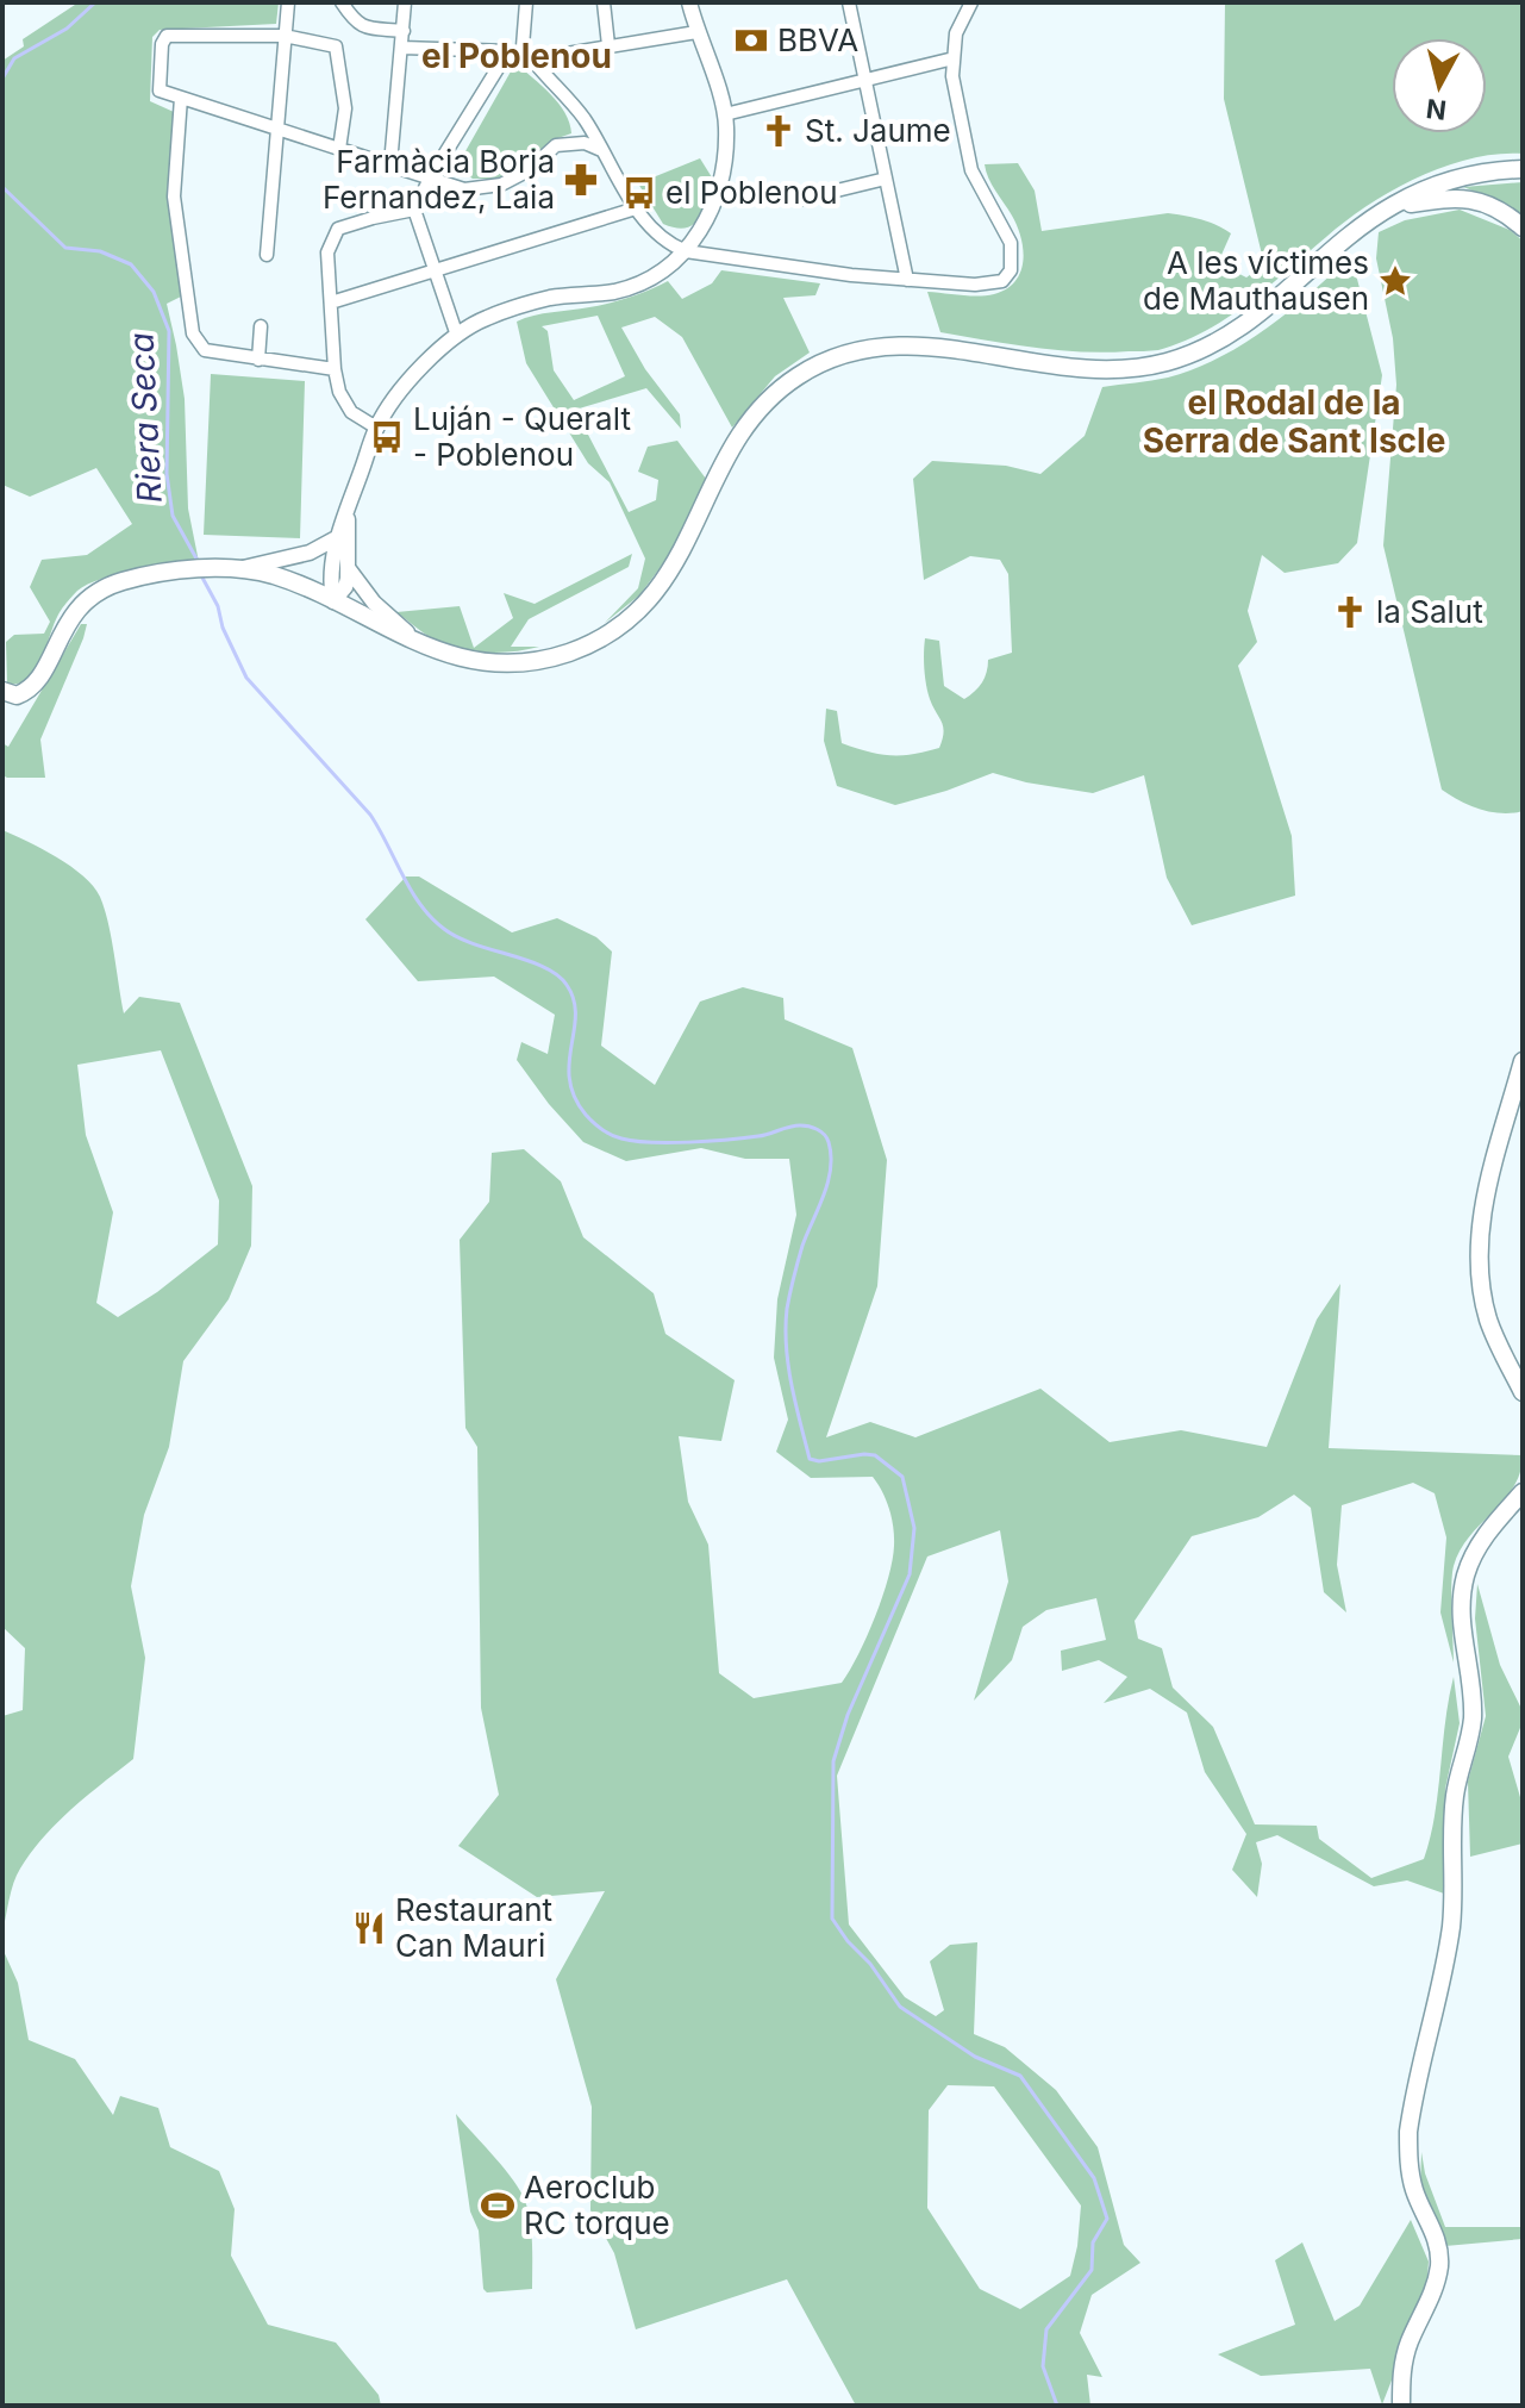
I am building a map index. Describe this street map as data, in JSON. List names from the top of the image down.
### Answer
{
  "districts": ["el Poblenou", "el Rodal de la Serra de Sant Iscle"],
  "water": ["Riera Seca"],
  "places": {
    "bank": ["BBVA"],
    "church": ["St. Jaume", "la Salut"],
    "pharmacy": ["Farmàcia Borja Fernandez, Laia"],
    "bus stop": ["el Poblenou", "Luján - Queralt - Poblenou"],
    "place": ["A les víctimes de Mauthausen"],
    "restaurant": ["Restaurant Can Mauri"],
    "sports": ["Aeroclub RC torque"]
  },
  "north": "bottom"
}
